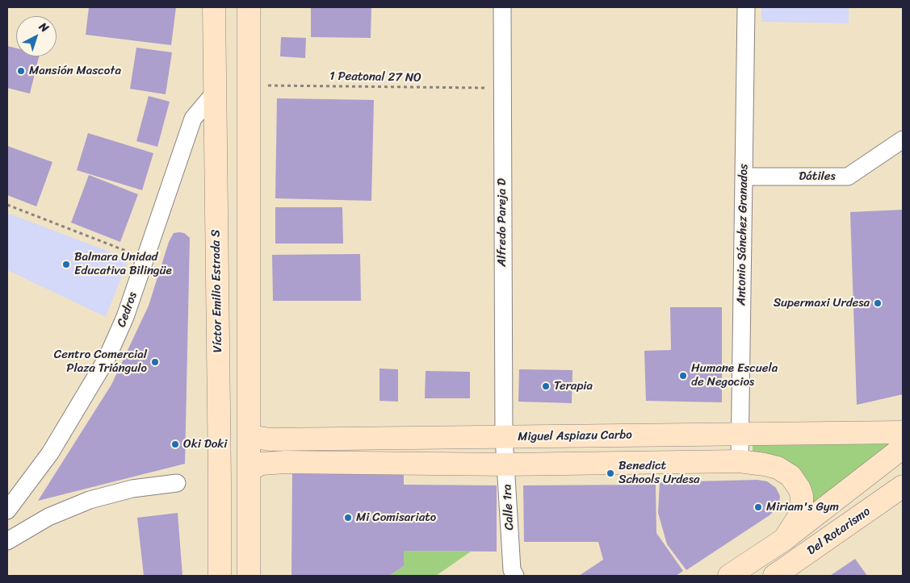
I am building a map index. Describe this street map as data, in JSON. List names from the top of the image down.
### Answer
{
  "streets": {
    "main road": ["Víctor Emilio Estrada S", "Miguel Aspiazu Carbo", "Del Rotarismo"],
    "street": [
      "Dátiles",
      "Alfredo Pareja D",
      "Antonio Sánchez Granados",
      "Cedros",
      "Calle 1ra"
    ],
    "path": ["1 Peatonal 27 NO"]
  },
  "crossings": [
    ["1 Peatonal 27 NO", "Alfredo Pareja D"],
    ["Dátiles", "Antonio Sánchez Granados"],
    ["Alfredo Pareja D", "Miguel Aspiazu Carbo"],
    ["Alfredo Pareja D", "Calle 1ra"],
    ["Antonio Sánchez Granados", "Miguel Aspiazu Carbo"],
    ["Víctor Emilio Estrada S", "Cedros"],
    ["Miguel Aspiazu Carbo", "Calle 1ra"]
  ],
  "places": [
    "Mansión Mascota",
    "Balmara Unidad Educativa Bilingüe",
    "Supermaxi Urdesa",
    "Centro Comercial Plaza Triángulo",
    "Humane Escuela de Negocios",
    "Terapia",
    "Oki Doki",
    "Benedict Schools Urdesa",
    "Miriam's Gym",
    "Mi Comisariato"
  ],
  "north": "top right"
}
